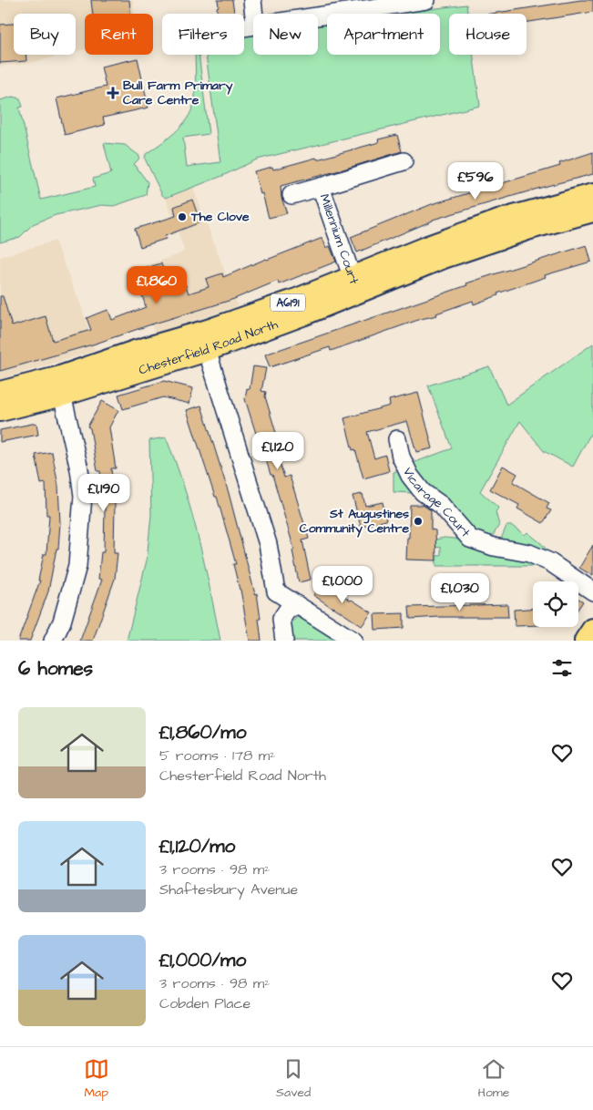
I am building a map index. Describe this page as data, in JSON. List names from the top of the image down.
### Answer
{
  "streets": {
    "main road": ["A6191", "Chesterfield Road North"],
    "street": ["Millennium Court", "Vicarage Court"]
  },
  "crossings": [
    ["Millennium Court", "Chesterfield Road North"]
  ],
  "places": {
    "health": ["Bull Farm Primary Care Centre"],
    "other": ["The Clove", "St Augustines Community Centre"]
  },
  "page": {
    "chip": [
      "Buy",
      "Rent",
      "Filters",
      "New",
      "Apartment",
      "House"
    ],
    "price": [
      "£596",
      "£1,860",
      "£1,120",
      "£1,190",
      "£1,000",
      "£1,030"
    ],
    "heading": "6 homes",
    "list": [
      {
        "name": "£1,860/mo",
        "note": "5 rooms · 178 m² · Chesterfield Road North"
      },
      {
        "name": "£1,120/mo",
        "note": "3 rooms · 98 m² · Shaftesbury Avenue"
      },
      {
        "name": "£1,000/mo",
        "note": "3 rooms · 98 m² · Cobden Place"
      }
    ],
    "tabs": ["Map", "Saved", "Home"]
  }
}
